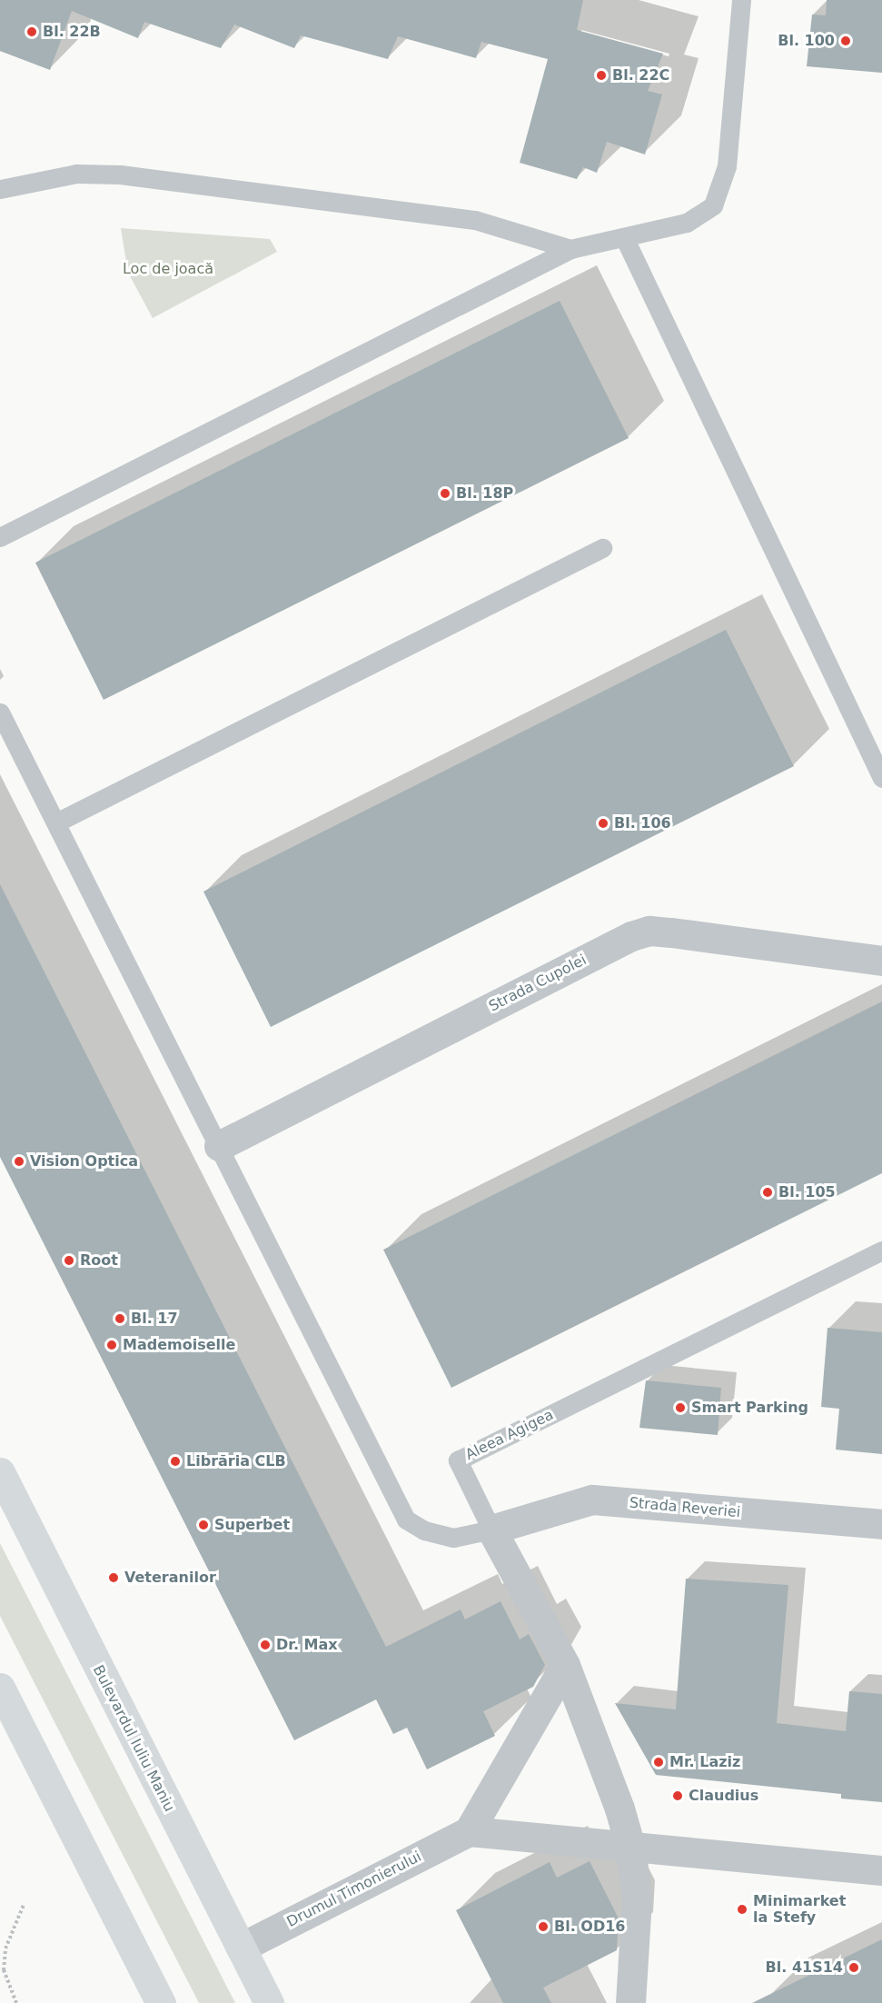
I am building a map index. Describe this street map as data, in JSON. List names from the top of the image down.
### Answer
{
  "streets": {
    "main road": ["Bulevardul Iuliu Maniu"],
    "street": [
      "Strada Cupolei",
      "Aleea Agigea",
      "Strada Reveriei",
      "Drumul Timonierului"
    ]
  },
  "crossings": [
    ["Aleea Agigea", "Strada Reveriei"],
    ["Bulevardul Iuliu Maniu", "Drumul Timonierului"]
  ],
  "parks": ["Loc de joacă"],
  "places": [
    "Bl. 22B",
    "Bl. 100",
    "Bl. 22C",
    "Bl. 18P",
    "Bl. 106",
    "Vision Optica",
    "Bl. 105",
    "Root",
    "Bl. 17",
    "Mademoiselle",
    "Smart Parking",
    "Librăria CLB",
    "Superbet",
    "Veteranilor",
    "Dr. Max",
    "Mr. Laziz",
    "Claudius",
    "Minimarket la Stefy",
    "Bl. OD16",
    "Bl. 41S14"
  ]
}
